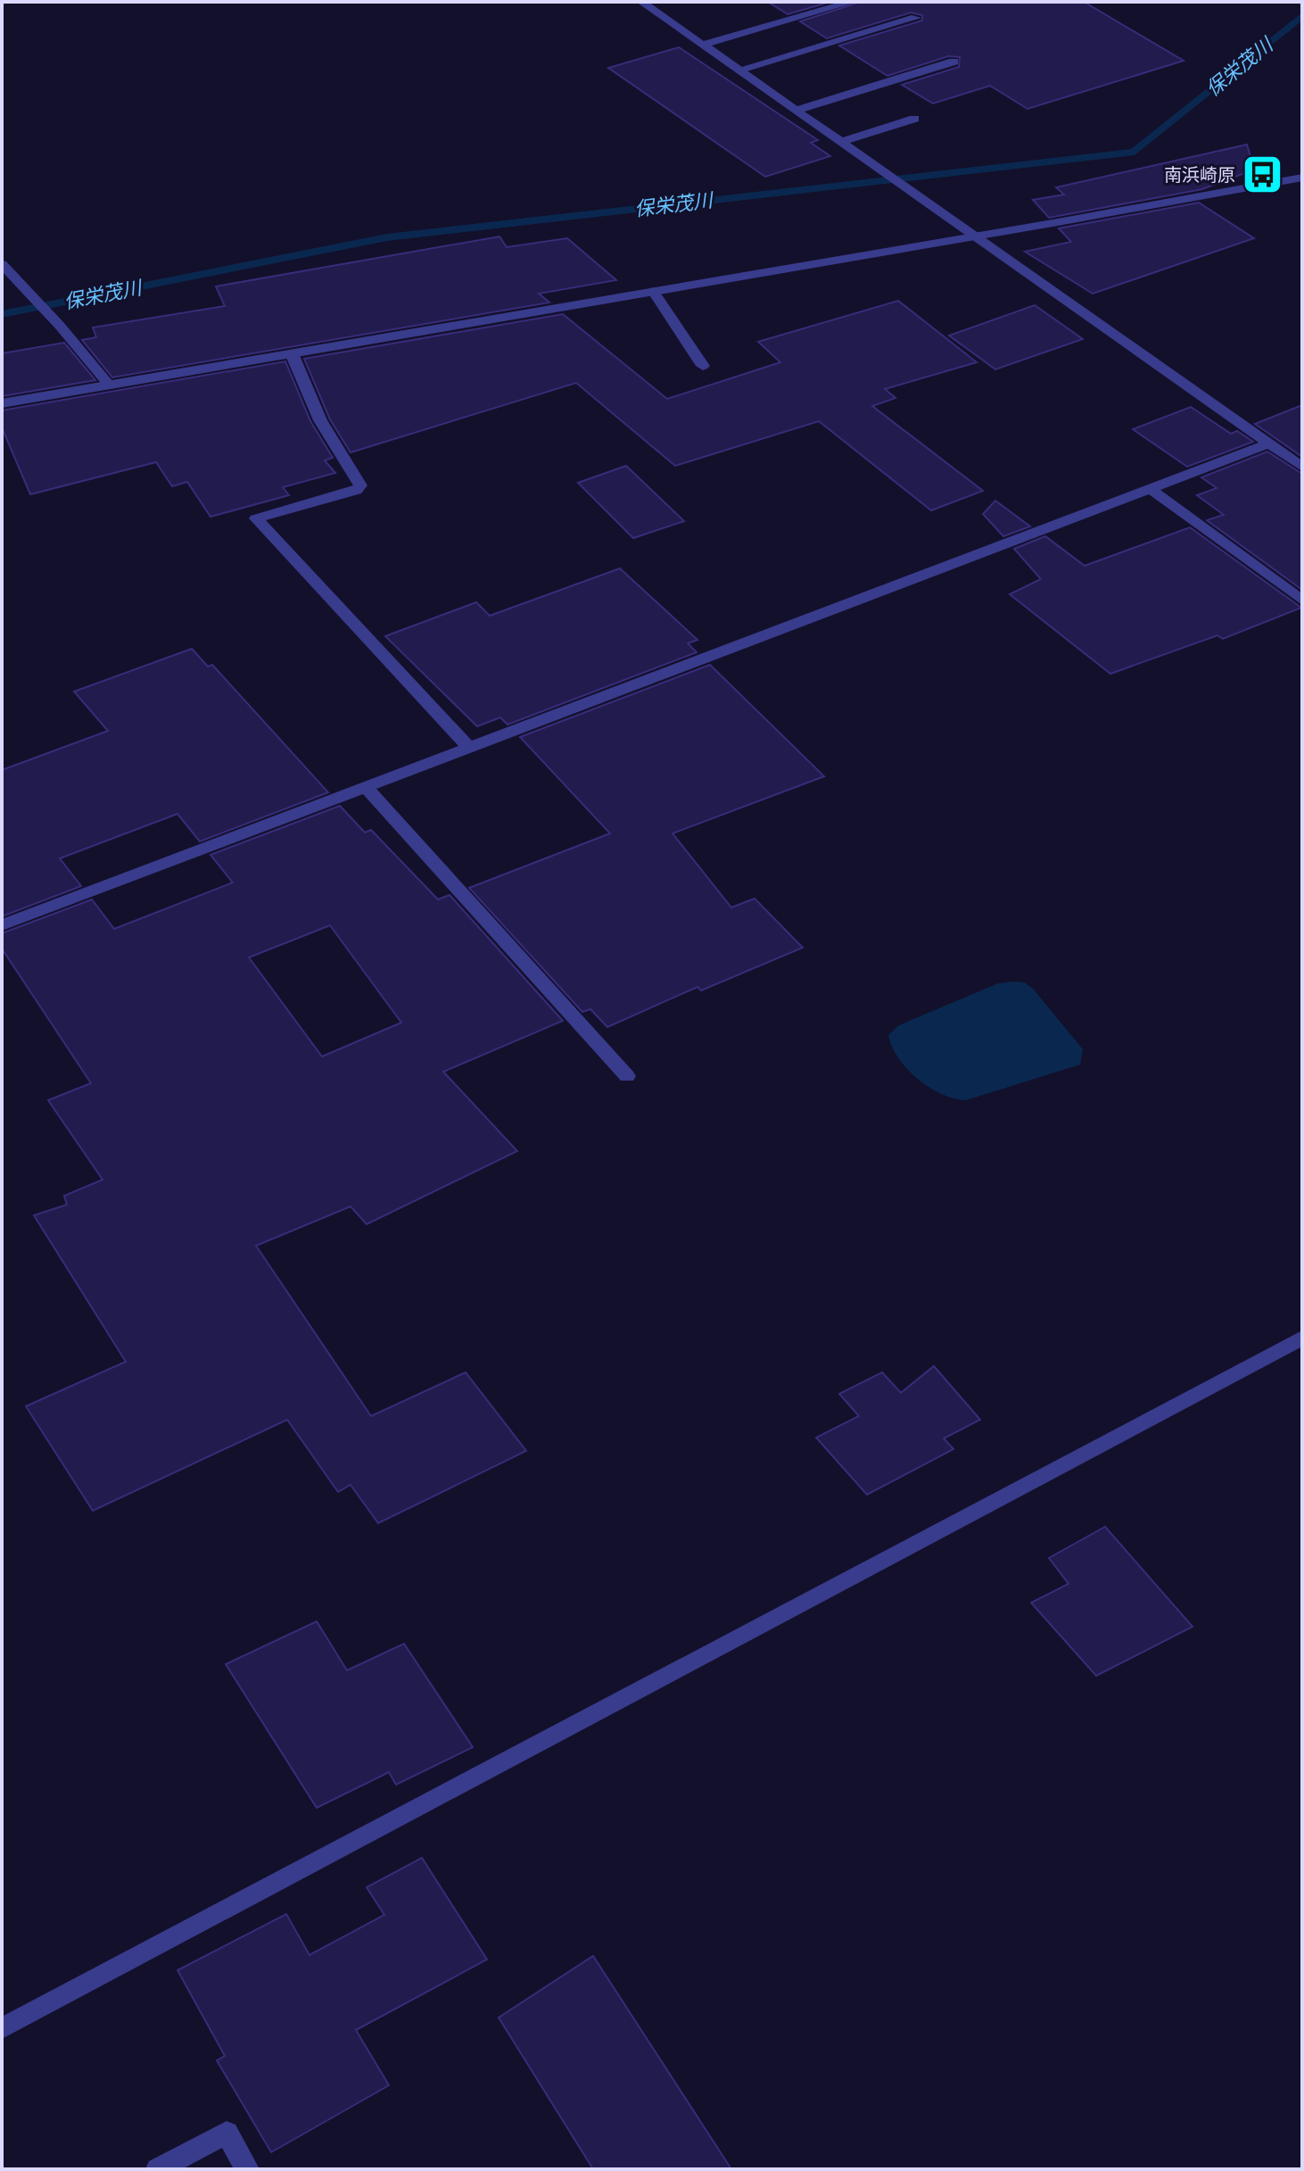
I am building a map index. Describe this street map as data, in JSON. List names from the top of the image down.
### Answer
{
  "water": ["保栄茂川"],
  "places": {
    "bus stop": ["南浜崎原"]
  }
}
